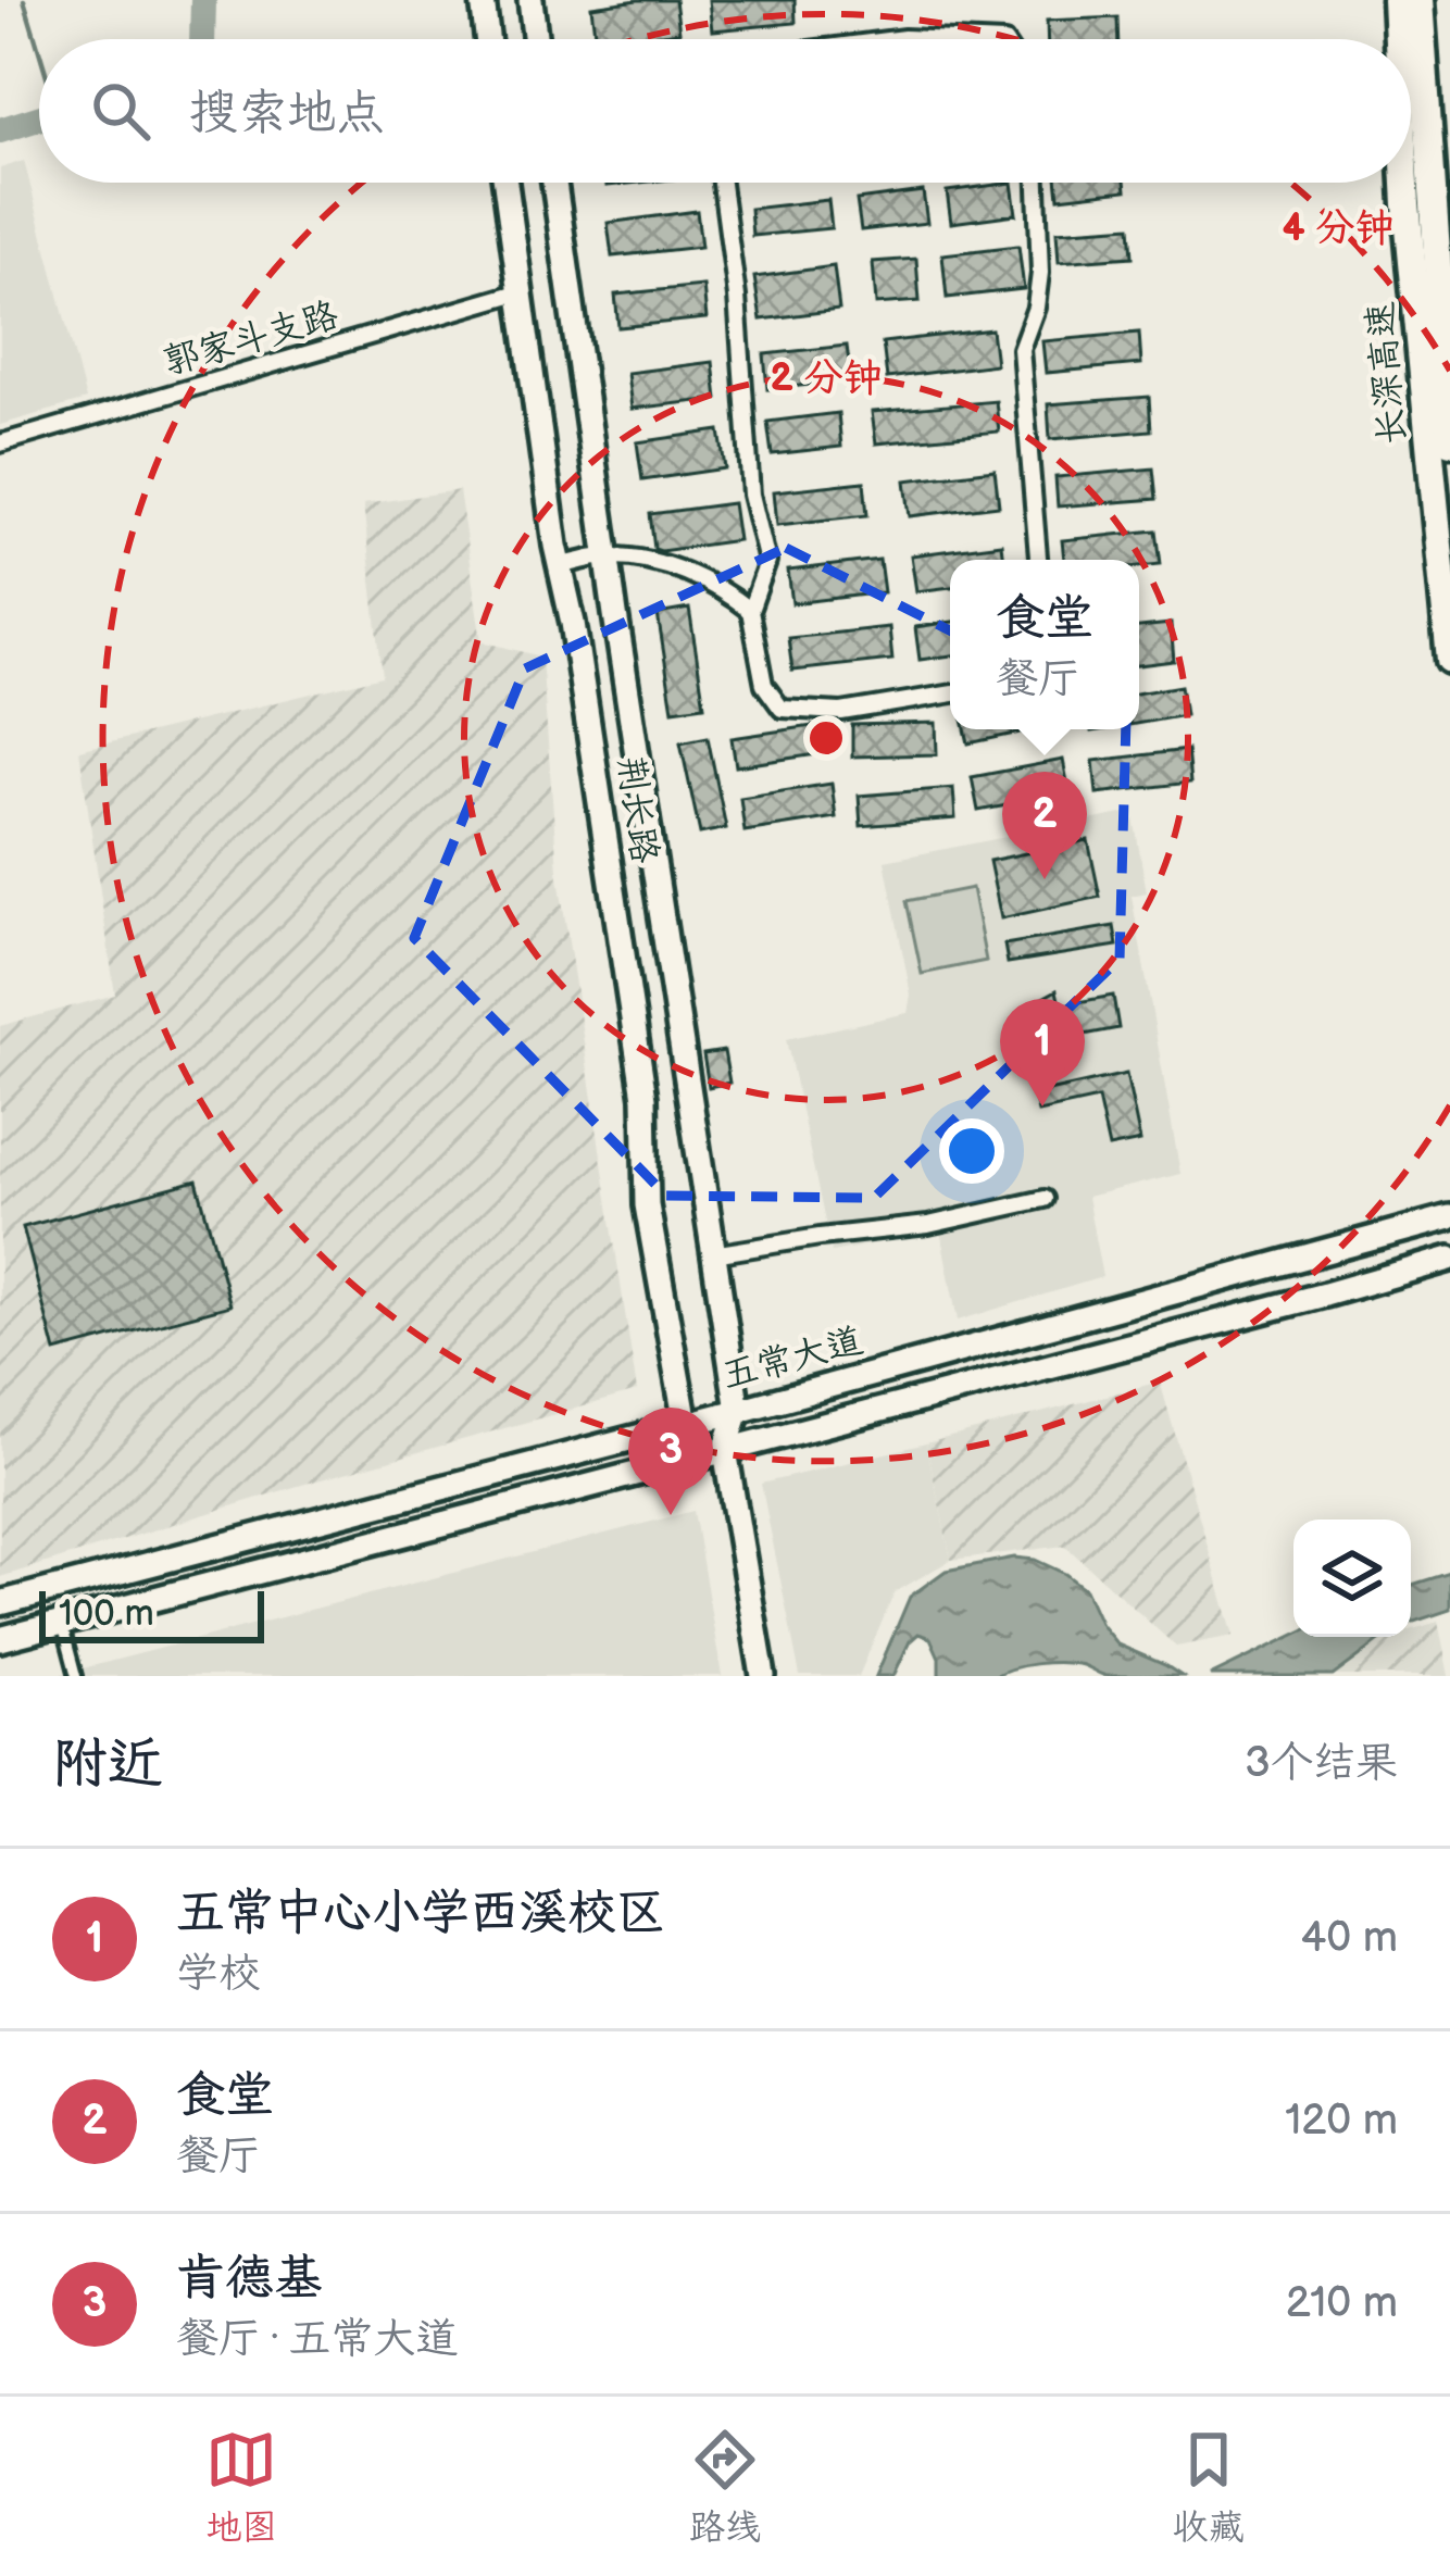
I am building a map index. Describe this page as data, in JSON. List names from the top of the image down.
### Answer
{
  "streets": {
    "highway": ["长深高速"],
    "main road": ["荆长路", "五常大道"],
    "street": ["郭家斗支路"]
  },
  "crossings": [
    ["郭家斗支路", "荆长路"],
    ["荆长路", "五常大道"]
  ],
  "scale_bar": "100 m",
  "page": {
    "search": "搜索地点",
    "popup": ["食堂", "餐厅"],
    "pins": ["2", "1", "3"],
    "scale": "100 m",
    "heading": ["附近", "3个结果"],
    "list": [
      {
        "mark": "1",
        "name": "五常中心小学西溪校区",
        "note": "学校",
        "value": "40 m"
      },
      {
        "mark": "2",
        "name": "食堂",
        "note": "餐厅",
        "value": "120 m"
      },
      {
        "mark": "3",
        "name": "肯德基",
        "note": "餐厅 · 五常大道",
        "value": "210 m"
      }
    ],
    "nav": ["地图", "路线", "收藏"]
  },
  "rings": ["4 分钟", "2 分钟"]
}
